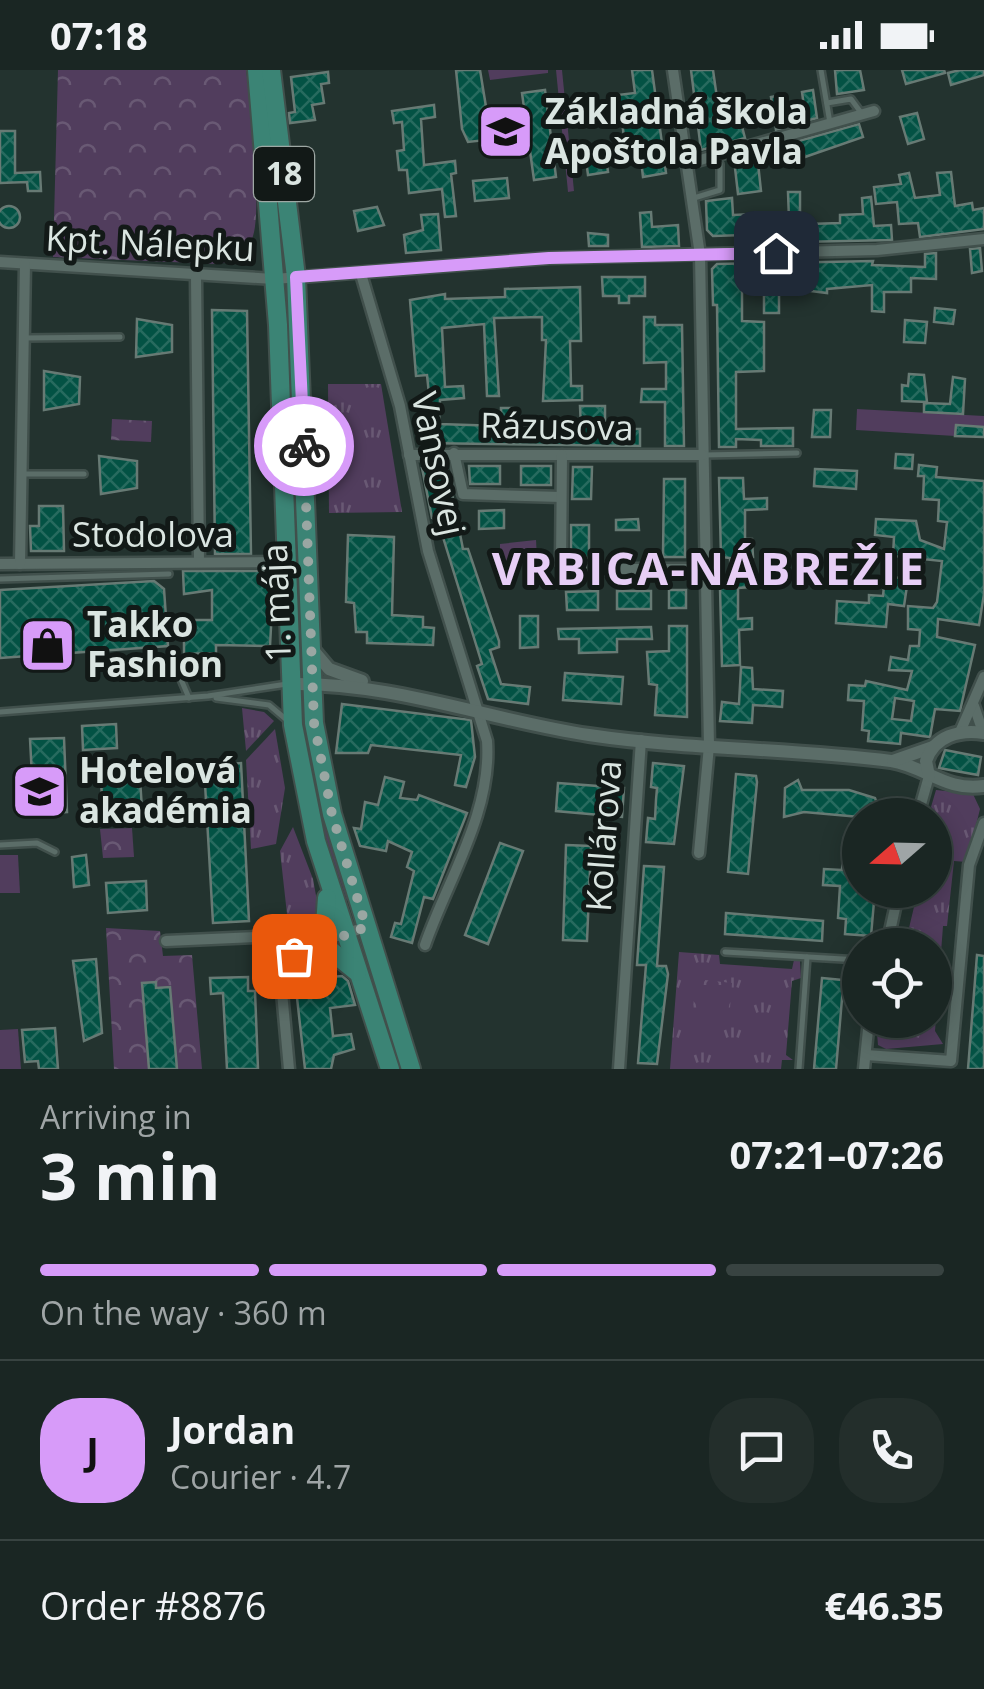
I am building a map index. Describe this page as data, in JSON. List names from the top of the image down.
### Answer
{
  "streets": {
    "main road": ["18", "1. mája"],
    "street": [
      "Kpt. Nálepku",
      "Rázusova",
      "Vansovej",
      "Stodolova",
      "Kollárova"
    ]
  },
  "crossings": [
    ["18", "1. mája"],
    ["Kpt. Nálepku", "Vansovej"],
    ["Kpt. Nálepku", "Stodolova"],
    ["Kpt. Nálepku", "1. mája"],
    ["Rázusova", "Vansovej"],
    ["Stodolova", "1. mája"]
  ],
  "districts": ["VRBICA-NÁBREŽIE"],
  "places": {
    "school or university": ["Základná škola Apoštola Pavla", "Hotelová akadémia"],
    "shop": ["Takko Fashion"]
  },
  "north": "left",
  "page": {
    "status": "07:18",
    "heading": ["3 min", "Arriving in", "07:21–07:26"],
    "panel": [
      "Jordan",
      "Courier · 4.7",
      "Order #8876",
      "€46.35"
    ],
    "bar": "On the way · 360 m",
    "round": "J"
  }
}
